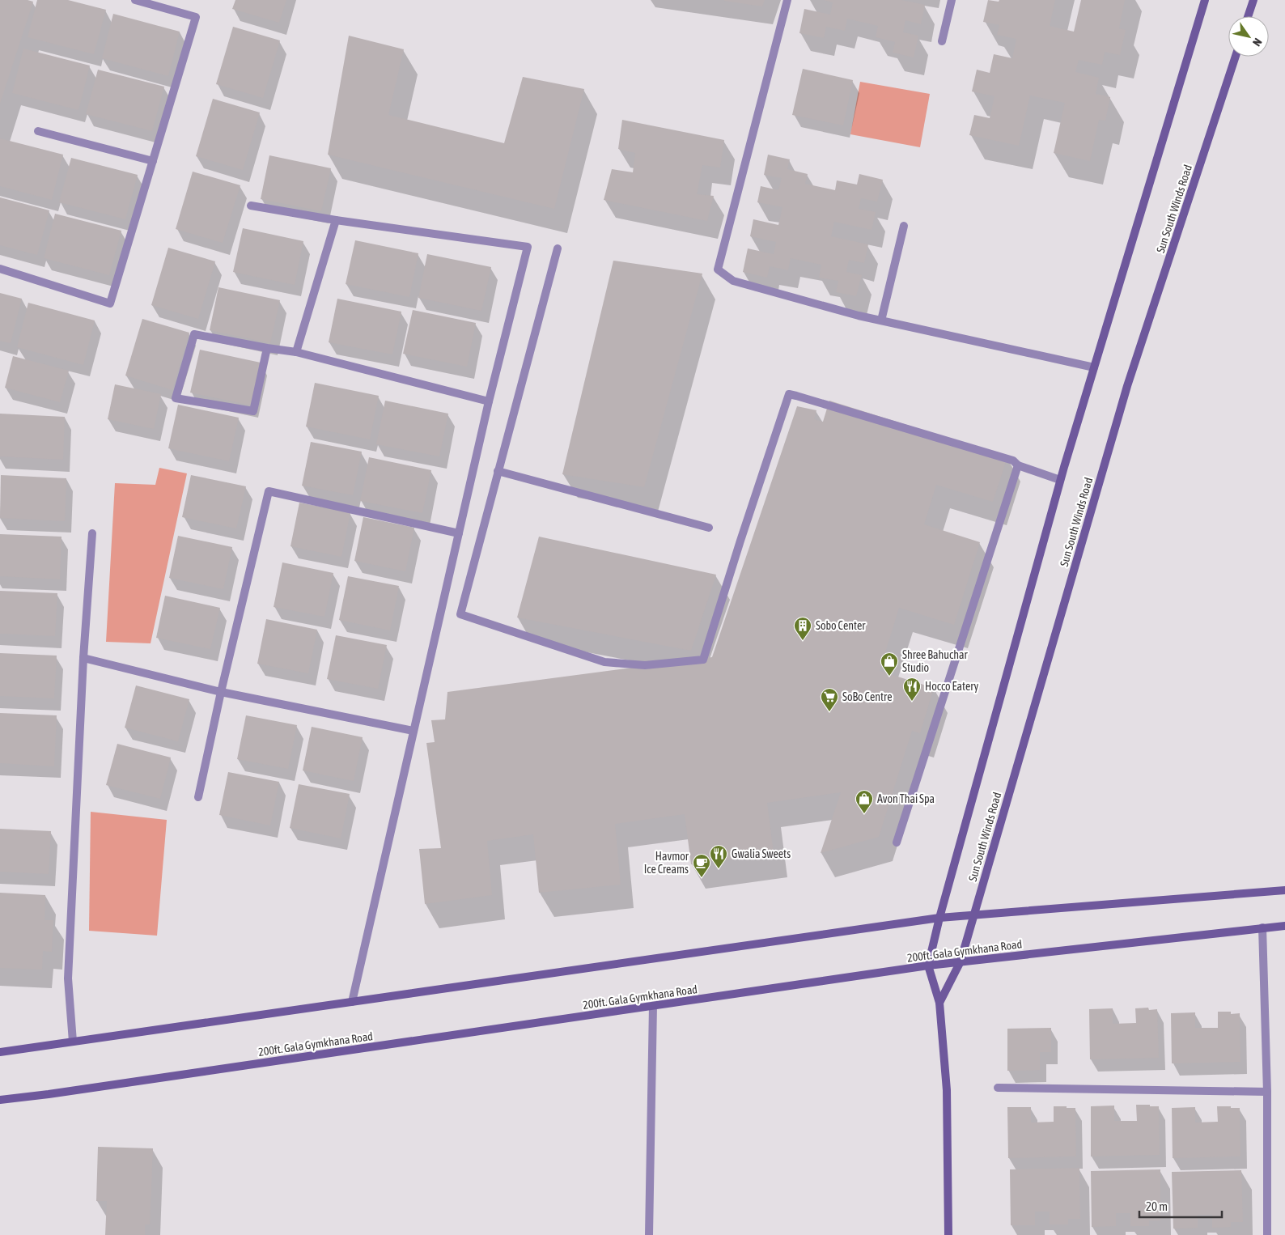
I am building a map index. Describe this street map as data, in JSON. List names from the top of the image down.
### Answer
{
  "streets": {
    "street": ["Sun South Winds Road", "200ft. Gala Gymkhana Road"]
  },
  "crossings": [
    ["Sun South Winds Road", "200ft. Gala Gymkhana Road"]
  ],
  "places": {
    "building": ["Sobo Center"],
    "shop": ["Shree Bahuchar Studio", "Avon Thai Spa"],
    "restaurant": ["Hocco Eatery", "Gwalia Sweets"],
    "supermarket": ["SoBo Centre"],
    "cafe": ["Havmor Ice Creams"]
  },
  "scale_bar": "20 m",
  "north": "bottom right"
}
